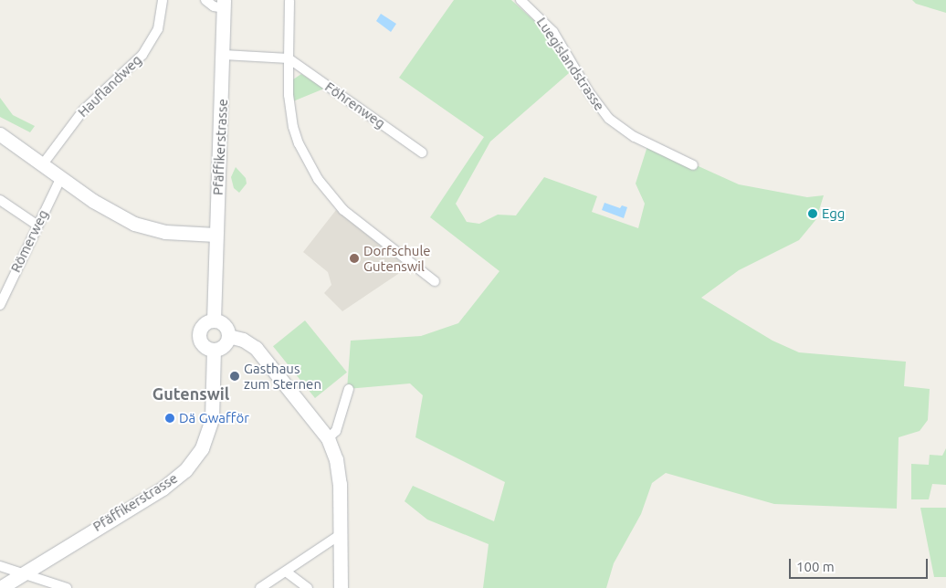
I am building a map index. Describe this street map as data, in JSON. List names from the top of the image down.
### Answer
{
  "streets": {
    "main road": ["Pfäffikerstrasse"],
    "street": [
      "Luegislandstrasse",
      "Hauflandweg",
      "Föhrenweg",
      "Römerweg"
    ]
  },
  "districts": ["Gutenswil"],
  "places": [
    "Egg",
    "Dorfschule Gutenswil",
    "Gasthaus zum Sternen",
    "Dä Gwafför"
  ],
  "scale_bar": "100 m"
}
